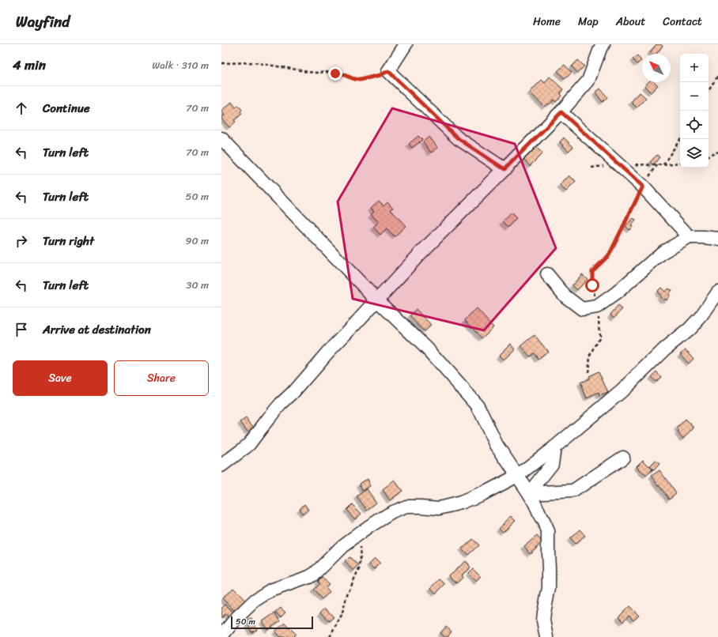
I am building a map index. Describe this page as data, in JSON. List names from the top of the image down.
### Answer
{
  "scale_bar": "50 m",
  "north": "top left",
  "page": {
    "header": "Wayfind",
    "nav": [
      "Home",
      "Map",
      "About",
      "Contact"
    ],
    "heading": ["4 min", "Walk · 310 m"],
    "map_buttons": ["+", "−"],
    "list": [
      ["Continue", "70 m"],
      ["Turn left", "70 m"],
      ["Turn left", "50 m"],
      ["Turn right", "90 m"],
      ["Turn left", "30 m"],
      "Arrive at destination"
    ],
    "buttons": ["Save", "Share"],
    "scale": "50 m"
  }
}
